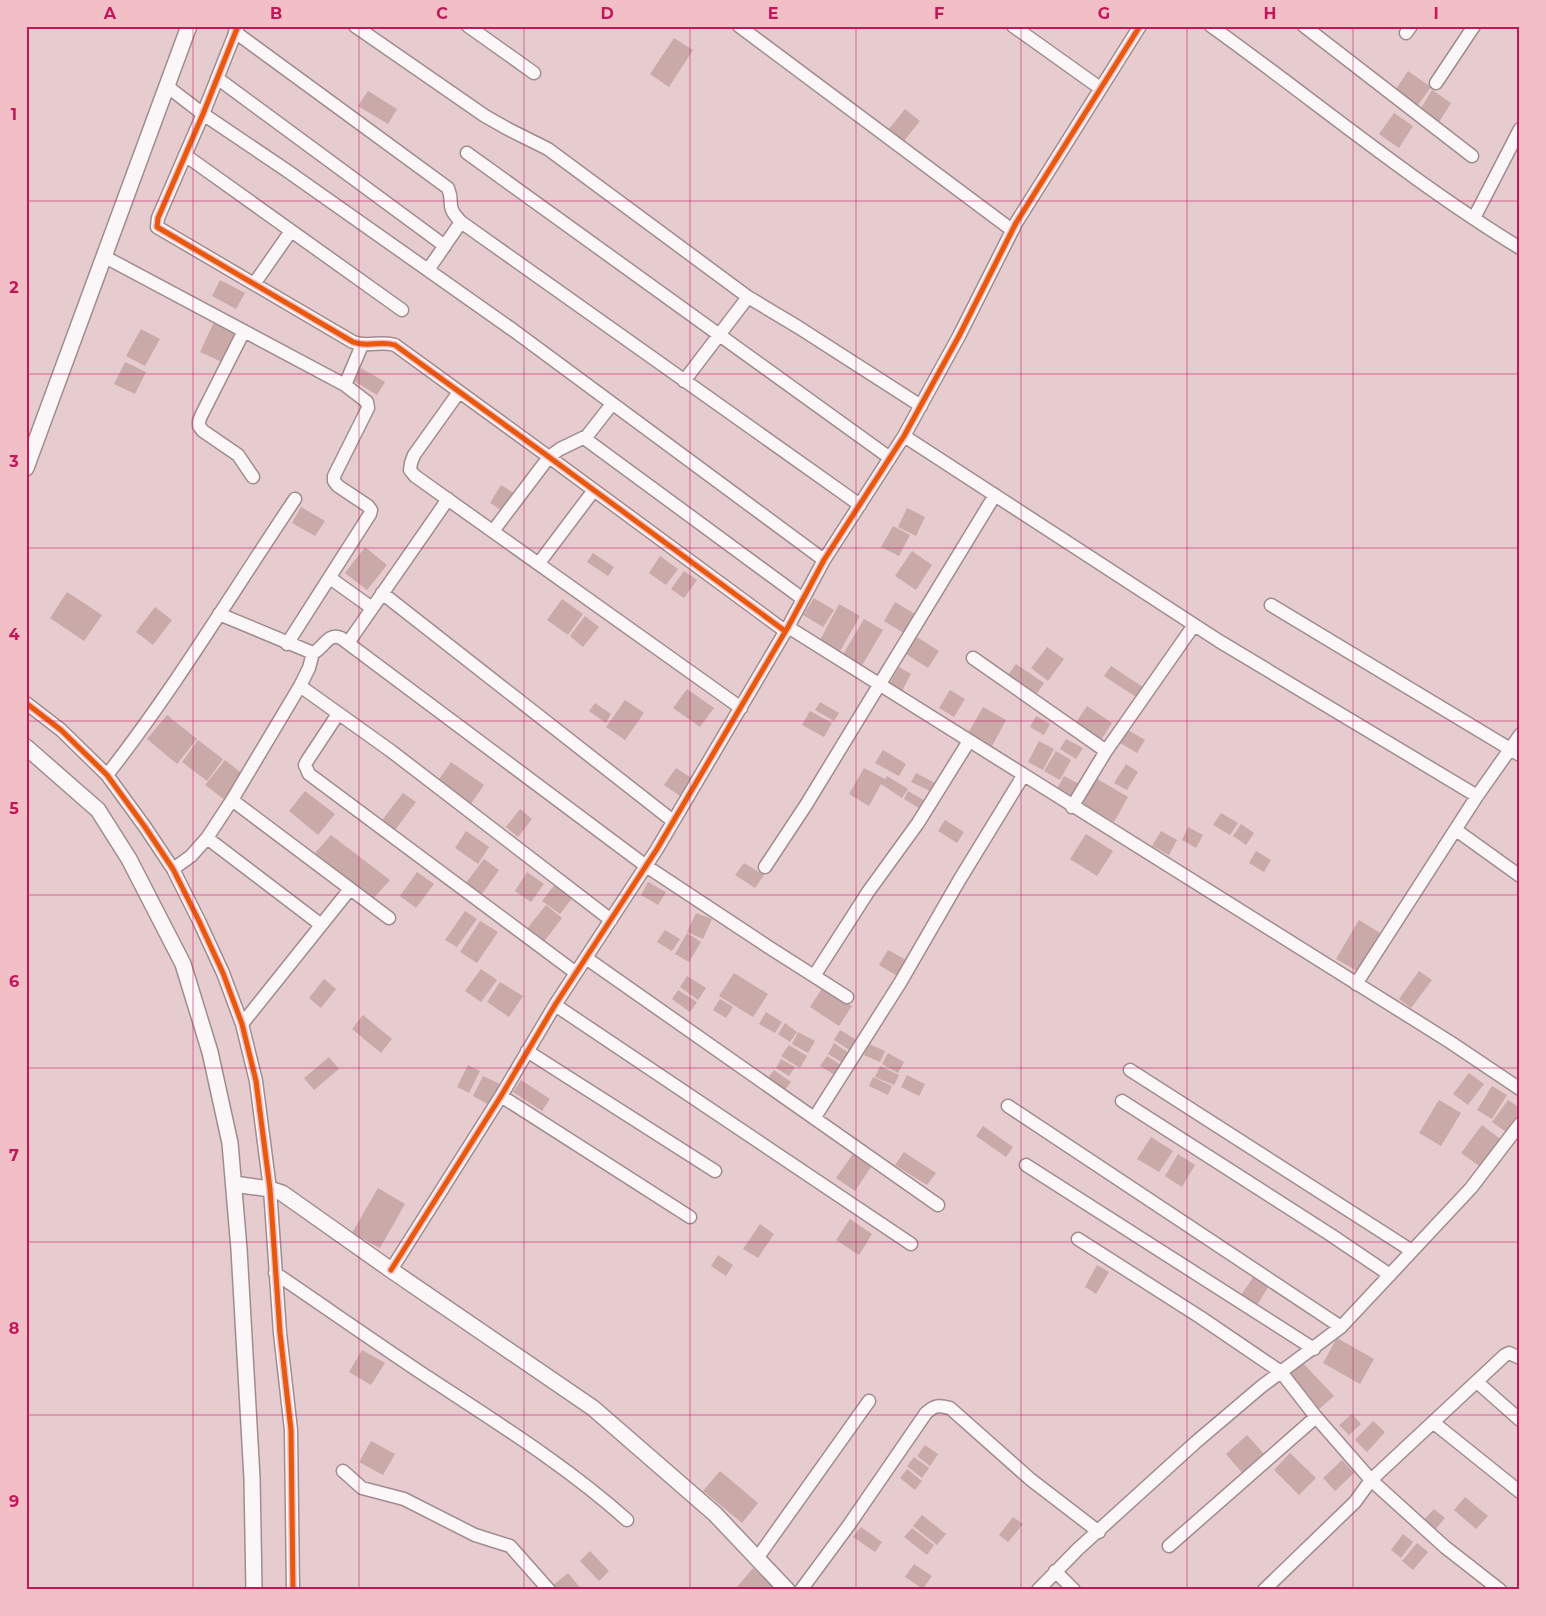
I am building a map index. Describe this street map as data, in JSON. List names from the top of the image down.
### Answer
{
  "grid": {
    "columns": [
      "A",
      "B",
      "C",
      "D",
      "E",
      "F",
      "G",
      "H",
      "I"
    ],
    "rows": [
      "1",
      "2",
      "3",
      "4",
      "5",
      "6",
      "7",
      "8",
      "9"
    ]
  }
}
